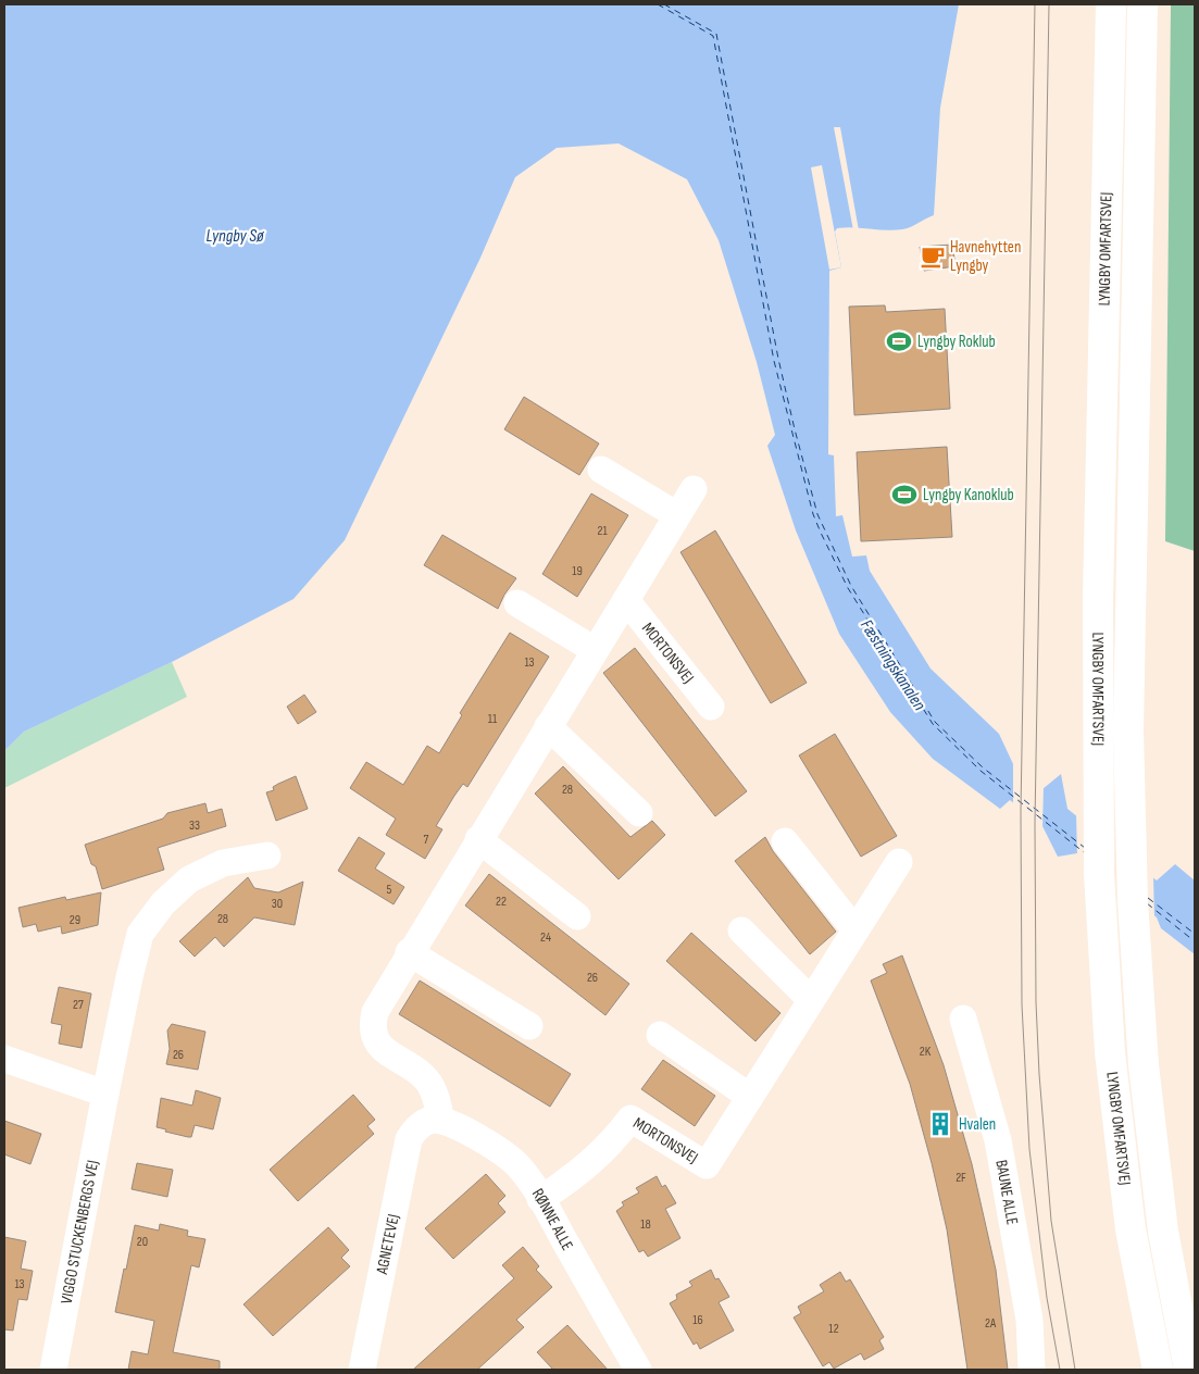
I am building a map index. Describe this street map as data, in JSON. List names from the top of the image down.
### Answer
{
  "streets": {
    "highway": ["LYNGBY OMFARTSVEJ"],
    "street": [
      "MORTONSVEJ",
      "BAUNE ALLE",
      "RØNNE ALLE",
      "VIGGO STUCKENBERGS VEJ",
      "AGNETEVEJ"
    ]
  },
  "crossings": [
    ["MORTONSVEJ", "RØNNE ALLE"],
    ["RØNNE ALLE", "AGNETEVEJ"]
  ],
  "water": ["Lyngby Sø", "Fæstningskanalen"],
  "places": {
    "cafe": ["Havnehytten Lyngby"],
    "sports": ["Lyngby Roklub", "Lyngby Kanoklub"],
    "building": ["Hvalen"]
  },
  "house_numbers": [
    "21",
    "19",
    "13",
    "11",
    "28",
    "33",
    "7",
    "5",
    "22",
    "30",
    "28",
    "29",
    "24",
    "26",
    "27",
    "2K",
    "26",
    "2F",
    "18",
    "20",
    "13",
    "16",
    "2A",
    "12"
  ]
}
